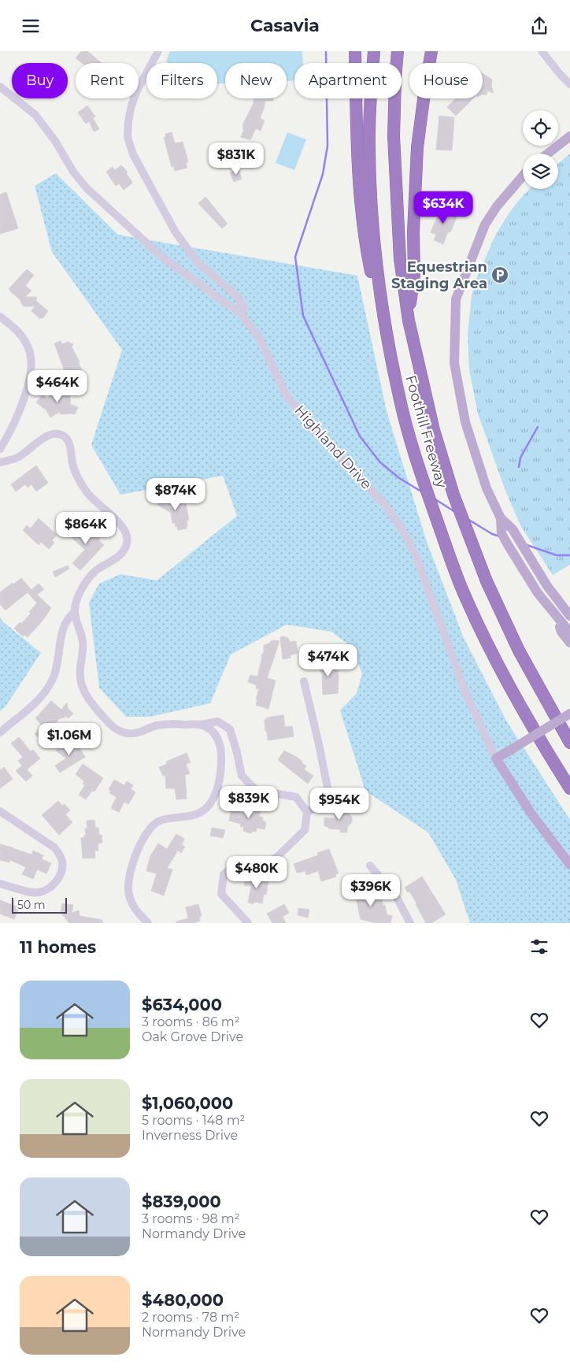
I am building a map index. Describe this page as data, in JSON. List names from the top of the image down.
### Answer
{
  "streets": {
    "highway": ["Foothill Freeway"],
    "street": ["Highland Drive"]
  },
  "places": {
    "parking": ["Equestrian Staging Area"]
  },
  "scale_bar": "50 m",
  "page": {
    "header": "Casavia",
    "chip": [
      "Buy",
      "Rent",
      "Filters",
      "New",
      "Apartment",
      "House"
    ],
    "price": [
      "$831K",
      "$634K",
      "$464K",
      "$874K",
      "$864K",
      "$474K",
      "$1.06M",
      "$839K",
      "$954K",
      "$480K",
      "$396K"
    ],
    "scale": "50 m",
    "heading": "11 homes",
    "list": [
      {
        "name": "$634,000",
        "note": "3 rooms · 86 m² · Oak Grove Drive"
      },
      {
        "name": "$1,060,000",
        "note": "5 rooms · 148 m² · Inverness Drive"
      },
      {
        "name": "$839,000",
        "note": "3 rooms · 98 m² · Normandy Drive"
      },
      {
        "name": "$480,000",
        "note": "2 rooms · 78 m² · Normandy Drive"
      }
    ]
  }
}
